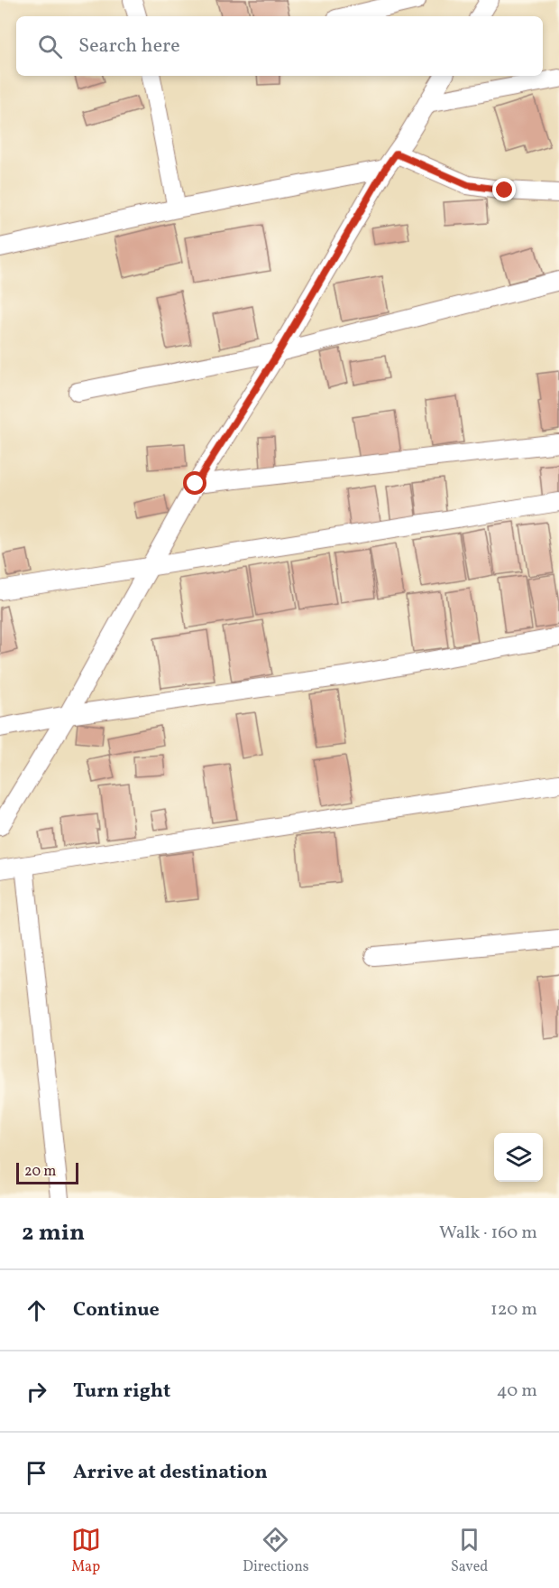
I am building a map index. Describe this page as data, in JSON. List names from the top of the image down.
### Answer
{
  "scale_bar": "20 m",
  "page": {
    "search": "Search here",
    "scale": "20 m",
    "heading": ["2 min", "Walk · 160 m"],
    "list": [
      ["Continue", "120 m"],
      ["Turn right", "40 m"],
      "Arrive at destination"
    ],
    "nav": ["Map", "Directions", "Saved"]
  }
}
